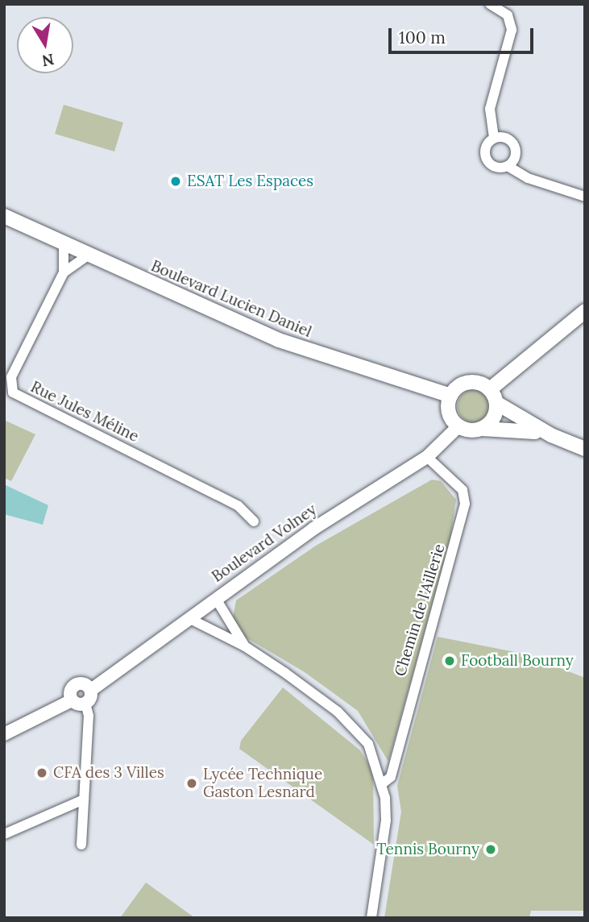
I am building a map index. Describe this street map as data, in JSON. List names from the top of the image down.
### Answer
{
  "streets": {
    "main road": ["Boulevard Lucien Daniel"],
    "street": ["Rue Jules Méline", "Boulevard Volney", "Chemin de l'Aillerie"]
  },
  "crossings": [
    ["Boulevard Lucien Daniel", "Rue Jules Méline"],
    ["Boulevard Lucien Daniel", "Boulevard Volney"],
    ["Boulevard Volney", "Chemin de l'Aillerie"]
  ],
  "places": [
    "ESAT Les Espaces",
    "Football Bourny",
    "CFA des 3 Villes",
    "Lycée Technique Gaston Lesnard",
    "Tennis Bourny"
  ],
  "scale_bar": "100 m",
  "north": "bottom"
}
